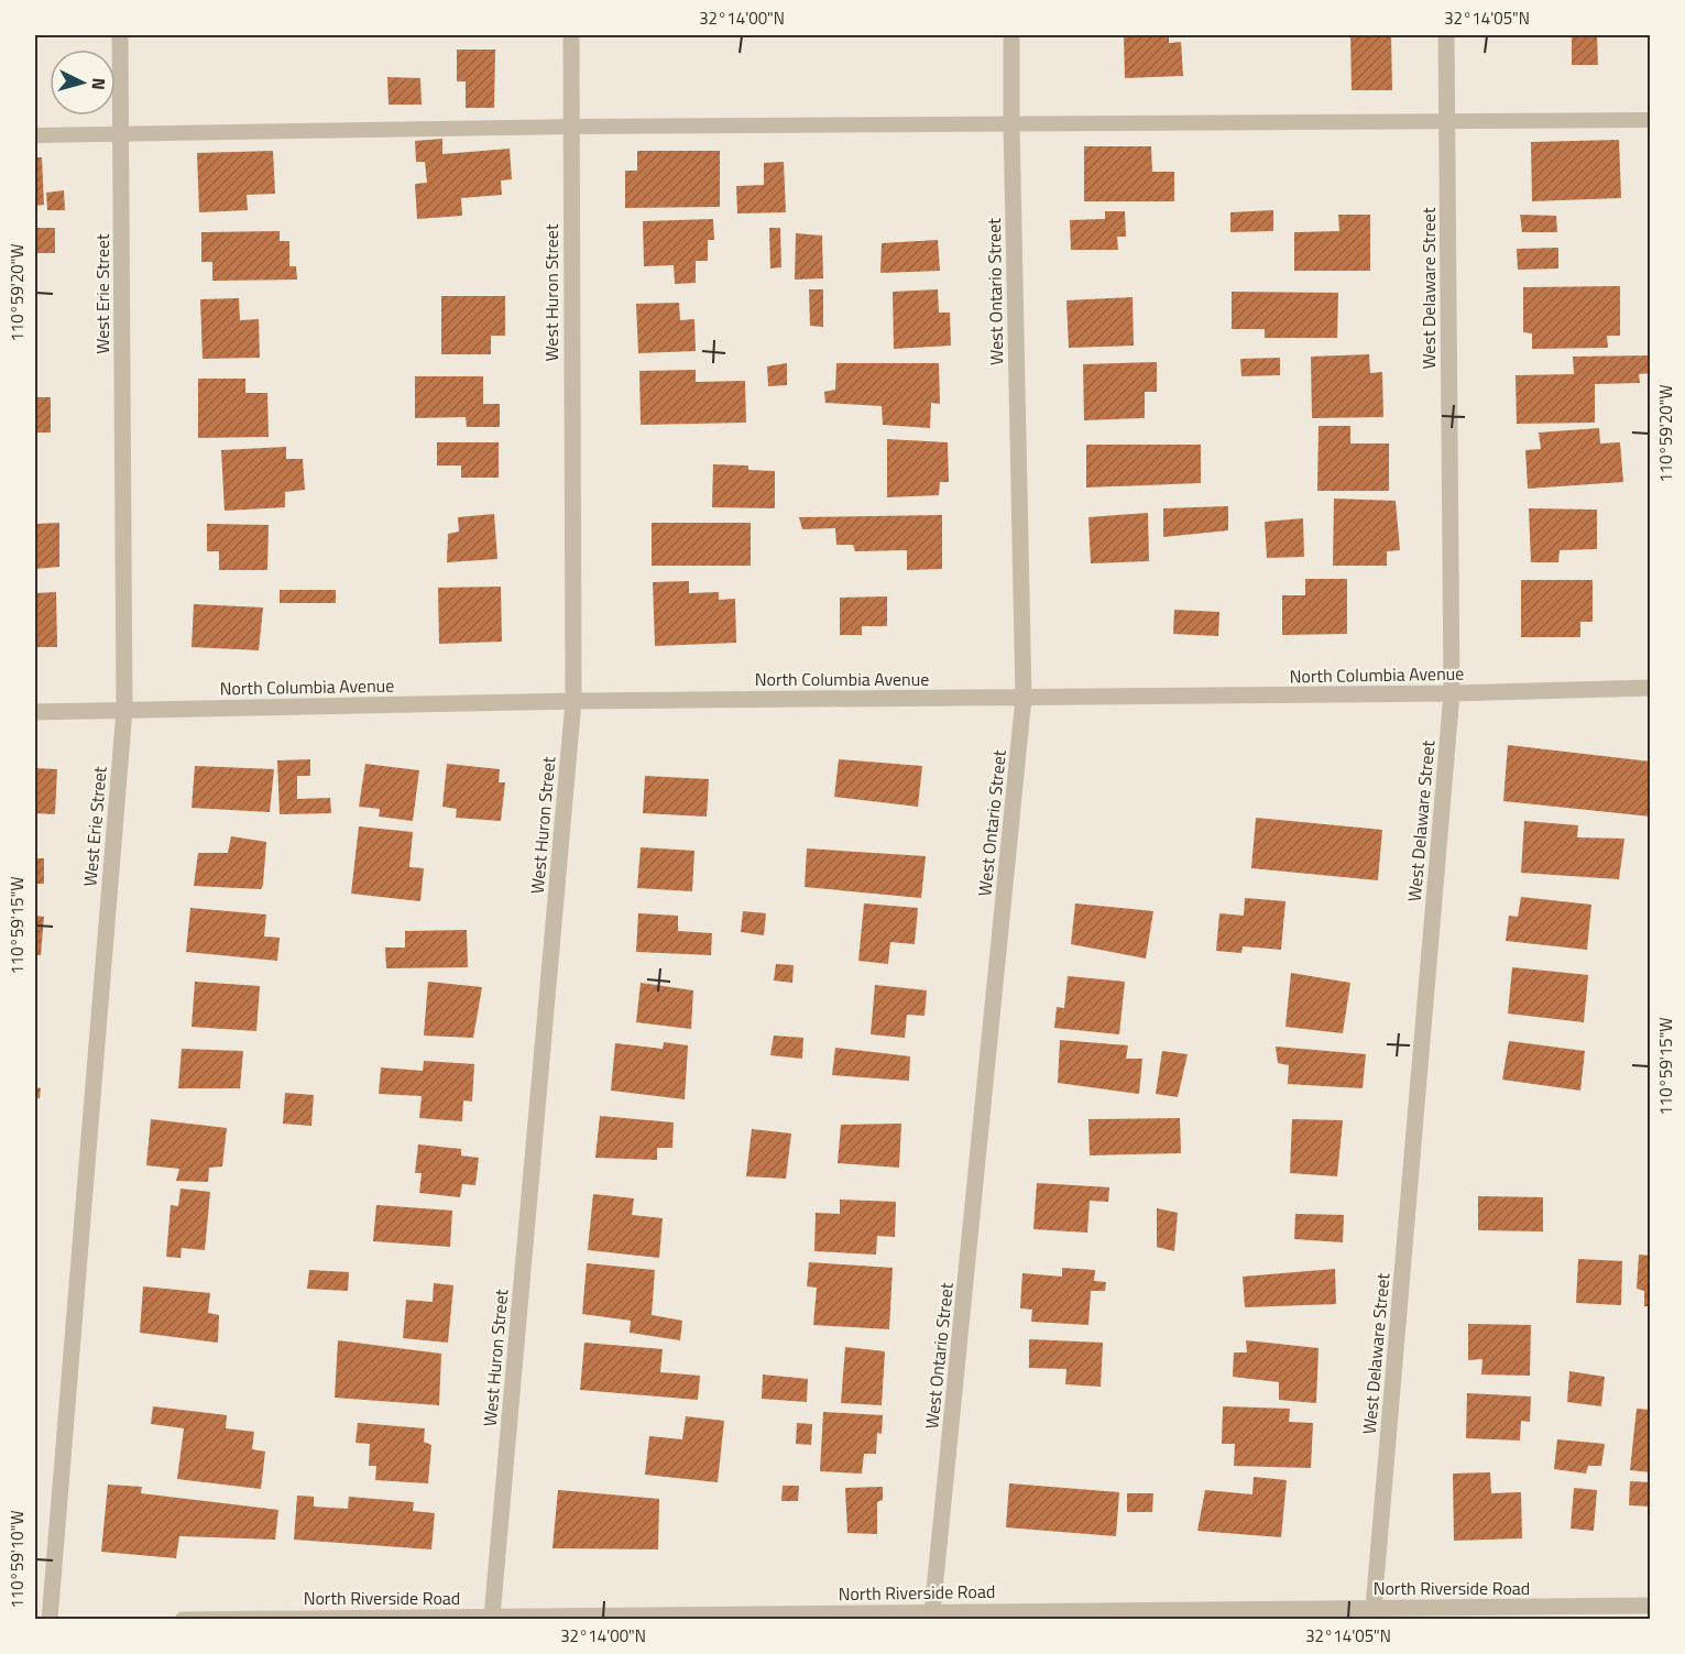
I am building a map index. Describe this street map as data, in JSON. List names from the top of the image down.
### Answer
{
  "streets": {
    "street": [
      "West Delaware Street",
      "West Ontario Street",
      "West Huron Street",
      "West Erie Street",
      "North Columbia Avenue",
      "North Riverside Road"
    ]
  },
  "crossings": [
    ["West Delaware Street", "North Columbia Avenue"],
    ["West Delaware Street", "North Riverside Road"],
    ["West Ontario Street", "North Columbia Avenue"],
    ["West Ontario Street", "North Riverside Road"],
    ["West Huron Street", "North Columbia Avenue"],
    ["West Huron Street", "North Riverside Road"],
    ["West Erie Street", "North Columbia Avenue"]
  ],
  "north": "right",
  "coordinates": [
    "32°14'00\"N",
    "32°14'05\"N",
    "110°59'20\"W",
    "110°59'15\"W",
    "110°59'10\"W"
  ]
}
